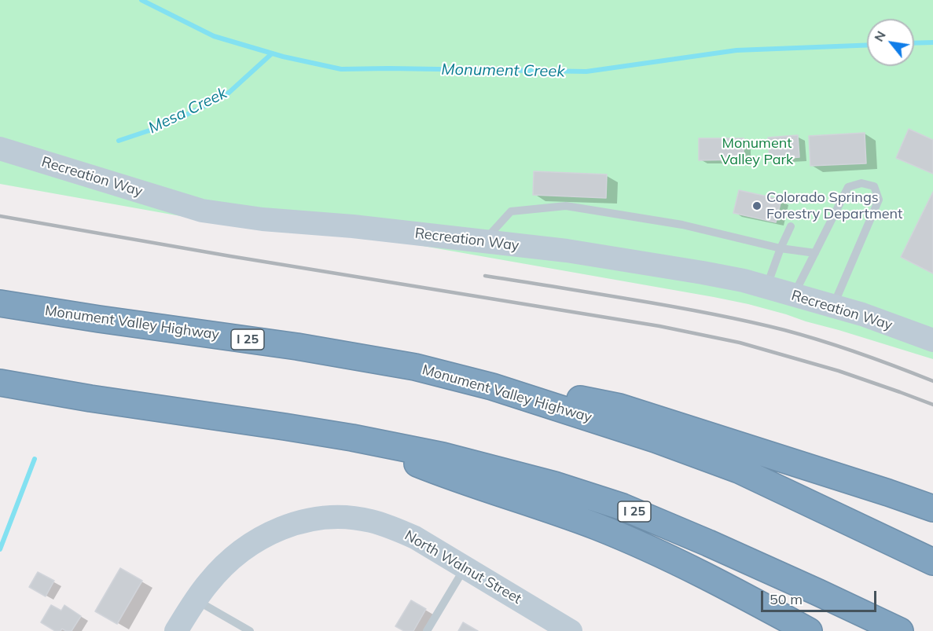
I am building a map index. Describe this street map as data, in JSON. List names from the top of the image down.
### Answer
{
  "streets": {
    "highway": ["Monument Valley Highway", "I 25"],
    "street": ["Recreation Way", "North Walnut Street"]
  },
  "water": ["Monument Creek", "Mesa Creek"],
  "parks": ["Monument Valley Park"],
  "places": ["Colorado Springs Forestry Department"],
  "scale_bar": "50 m",
  "north": "top left"
}
